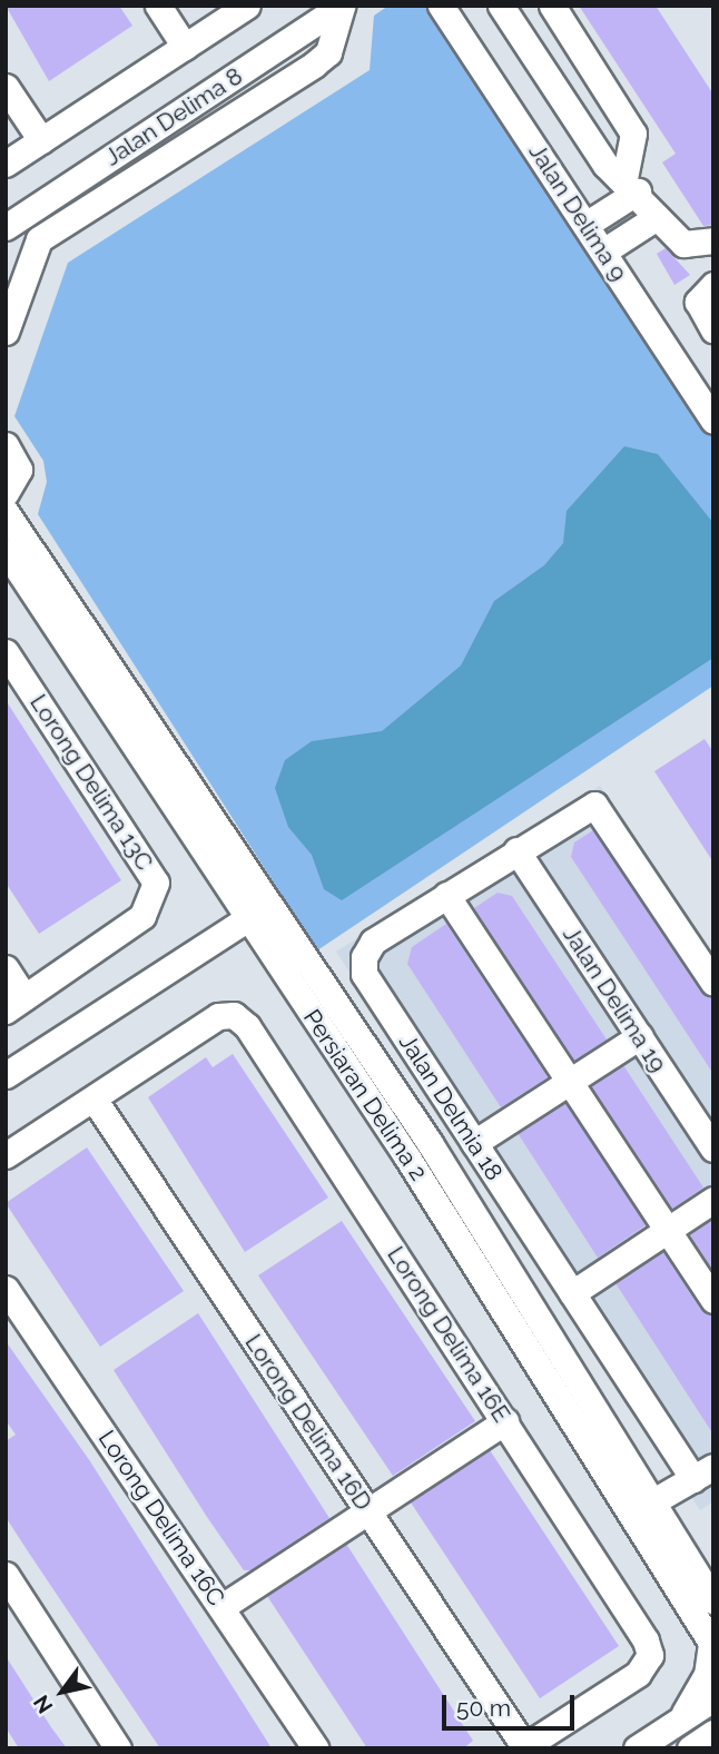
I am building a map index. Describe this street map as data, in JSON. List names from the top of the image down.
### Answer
{
  "streets": {
    "street": [
      "Jalan Delima 8",
      "Jalan Delima 9",
      "Lorong Delima 13C",
      "Jalan Delima 19",
      "Persiaran Delima 2",
      "Jalan Delmia 18",
      "Lorong Delima 16E",
      "Lorong Delima 16D",
      "Lorong Delima 16C"
    ]
  },
  "crossings": [
    ["Jalan Delima 19", "Jalan Delmia 18"],
    ["Lorong Delima 16E", "Lorong Delima 16D"]
  ],
  "scale_bar": "50 m",
  "north": "bottom left"
}
